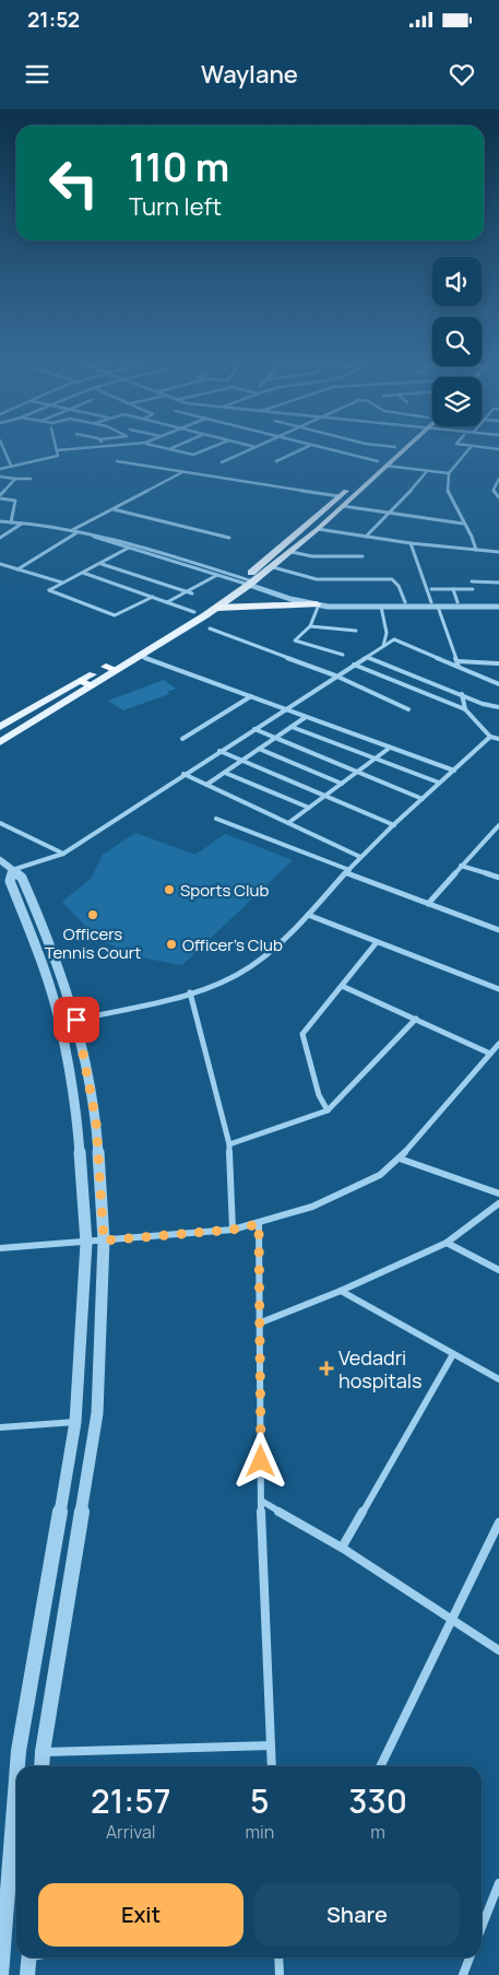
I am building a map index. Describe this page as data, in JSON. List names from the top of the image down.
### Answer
{
  "places": {
    "other": ["Sports Club", "Officers Tennis Court", "Officer's Club"],
    "health": ["Vedadri hospitals"]
  },
  "page": {
    "status": "21:52",
    "header": "Waylane",
    "turn": ["110 m", "Turn left"],
    "eta": [
      "21:57",
      "Arrival",
      "5",
      "min",
      "330",
      "m"
    ],
    "buttons": ["Exit", "Share"]
  }
}
